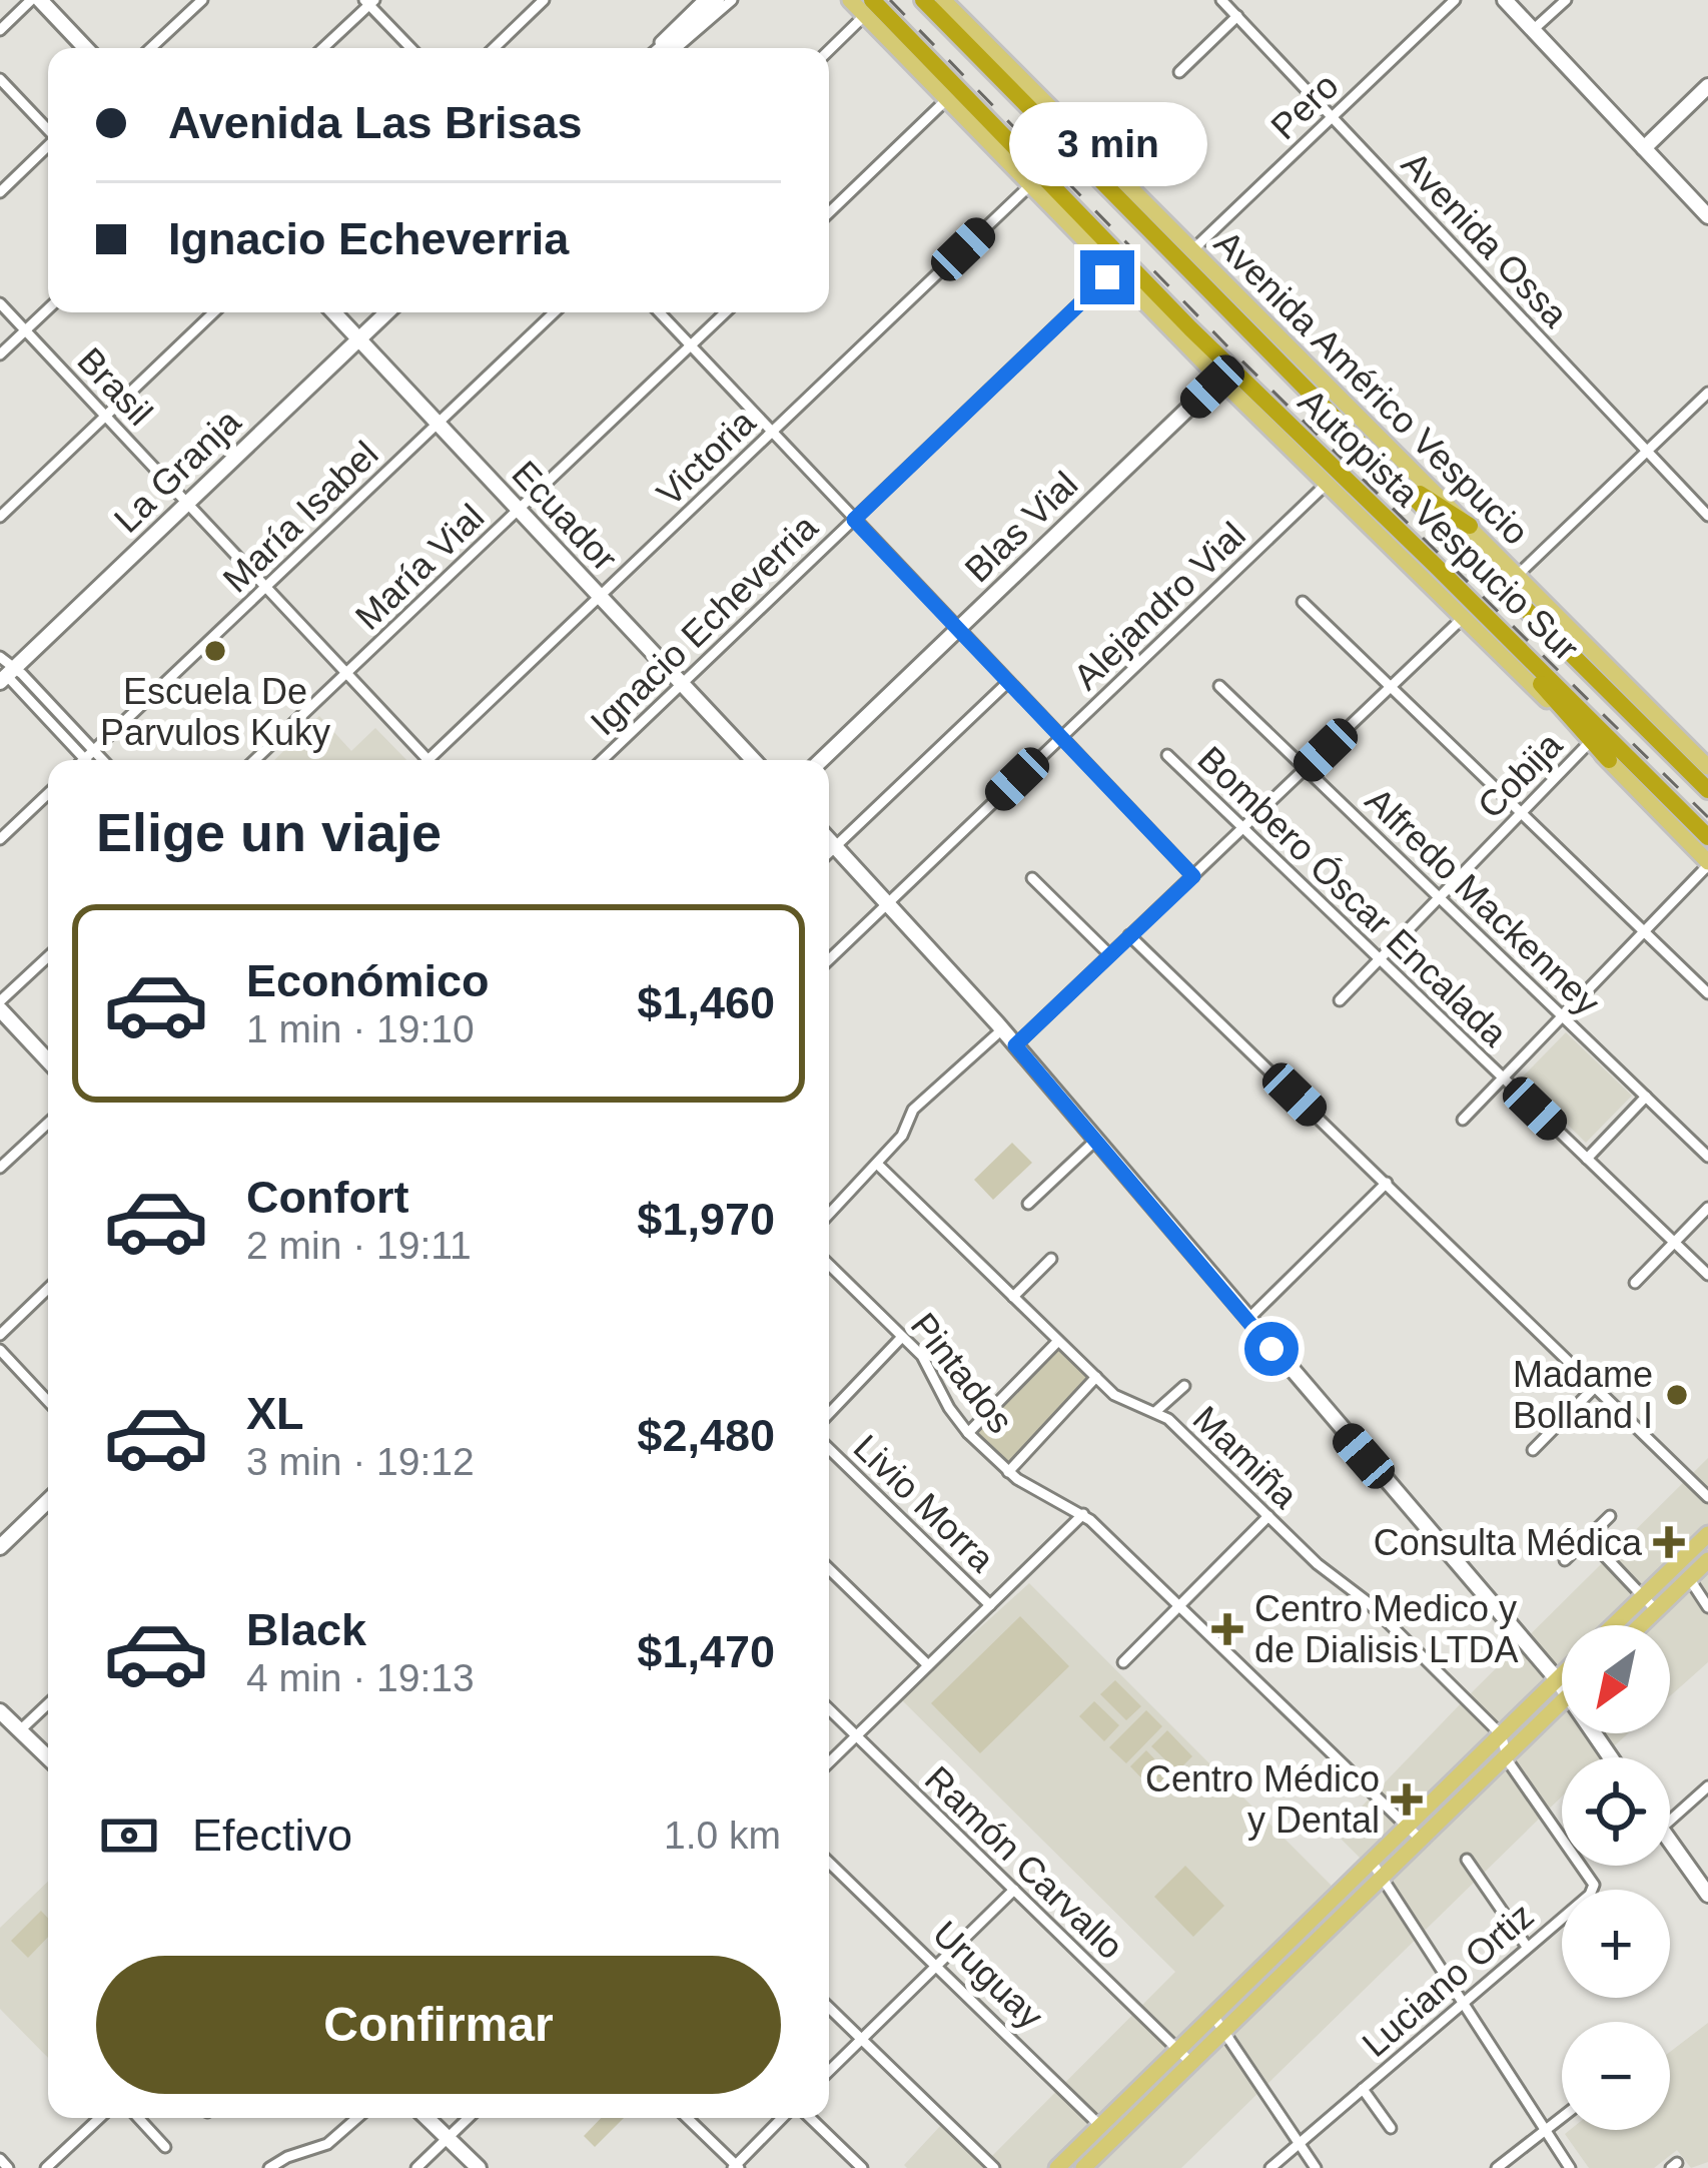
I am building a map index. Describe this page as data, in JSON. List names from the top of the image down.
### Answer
{
  "streets": {
    "highway": ["Autopista Vespucio Sur"],
    "main road": ["Avenida Américo Vespucio"],
    "street": [
      "Pero",
      "Avenida Ossa",
      "Brasil",
      "Victoria",
      "La Granja",
      "Ecuador",
      "María Isabel",
      "Blas Vial",
      "María Vial",
      "Alejandro Vial",
      "Ignacio Echeverria",
      "Cobija",
      "Bombero Óscar Encalada",
      "Alfredo Mackenney",
      "Pintados",
      "Mamiña",
      "Livio Morra",
      "Ramón Carvallo",
      "Uruguay",
      "Luciano Ortiz"
    ]
  },
  "crossings": [
    ["Pero", "Avenida Ossa"],
    ["Pero", "Avenida Américo Vespucio"],
    ["Brasil", "La Granja"],
    ["Brasil", "María Isabel"],
    ["Brasil", "María Vial"],
    ["Victoria", "Ecuador"],
    ["La Granja", "Ecuador"],
    ["Ecuador", "María Isabel"],
    ["Ecuador", "María Vial"],
    ["Ecuador", "Ignacio Echeverria"],
    ["Cobija", "Bombero Óscar Encalada"],
    ["Cobija", "Alfredo Mackenney"]
  ],
  "places": {
    "other": ["Escuela De Parvulos Kuky", "Madame Bolland I"],
    "health": ["Consulta Médica", "Centro Medico y de Dialisis LTDA", "Centro Médico y Dental"]
  },
  "north": "bottom left",
  "page": {
    "banner": ["Avenida Las Brisas", "Ignacio Echeverria"],
    "bubble": "3 min",
    "heading": "Elige un viaje",
    "list": [
      {
        "name": "Económico",
        "note": "1 min · 19:10",
        "value": "$1,460"
      },
      {
        "name": "Confort",
        "note": "2 min · 19:11",
        "value": "$1,970"
      },
      {
        "name": "XL",
        "note": "3 min · 19:12",
        "value": "$2,480"
      },
      {
        "name": "Black",
        "note": "4 min · 19:13",
        "value": "$1,470"
      }
    ],
    "map_buttons": ["+", "−"],
    "pay": ["Efectivo", "1.0 km"],
    "buttons": "Confirmar"
  }
}
